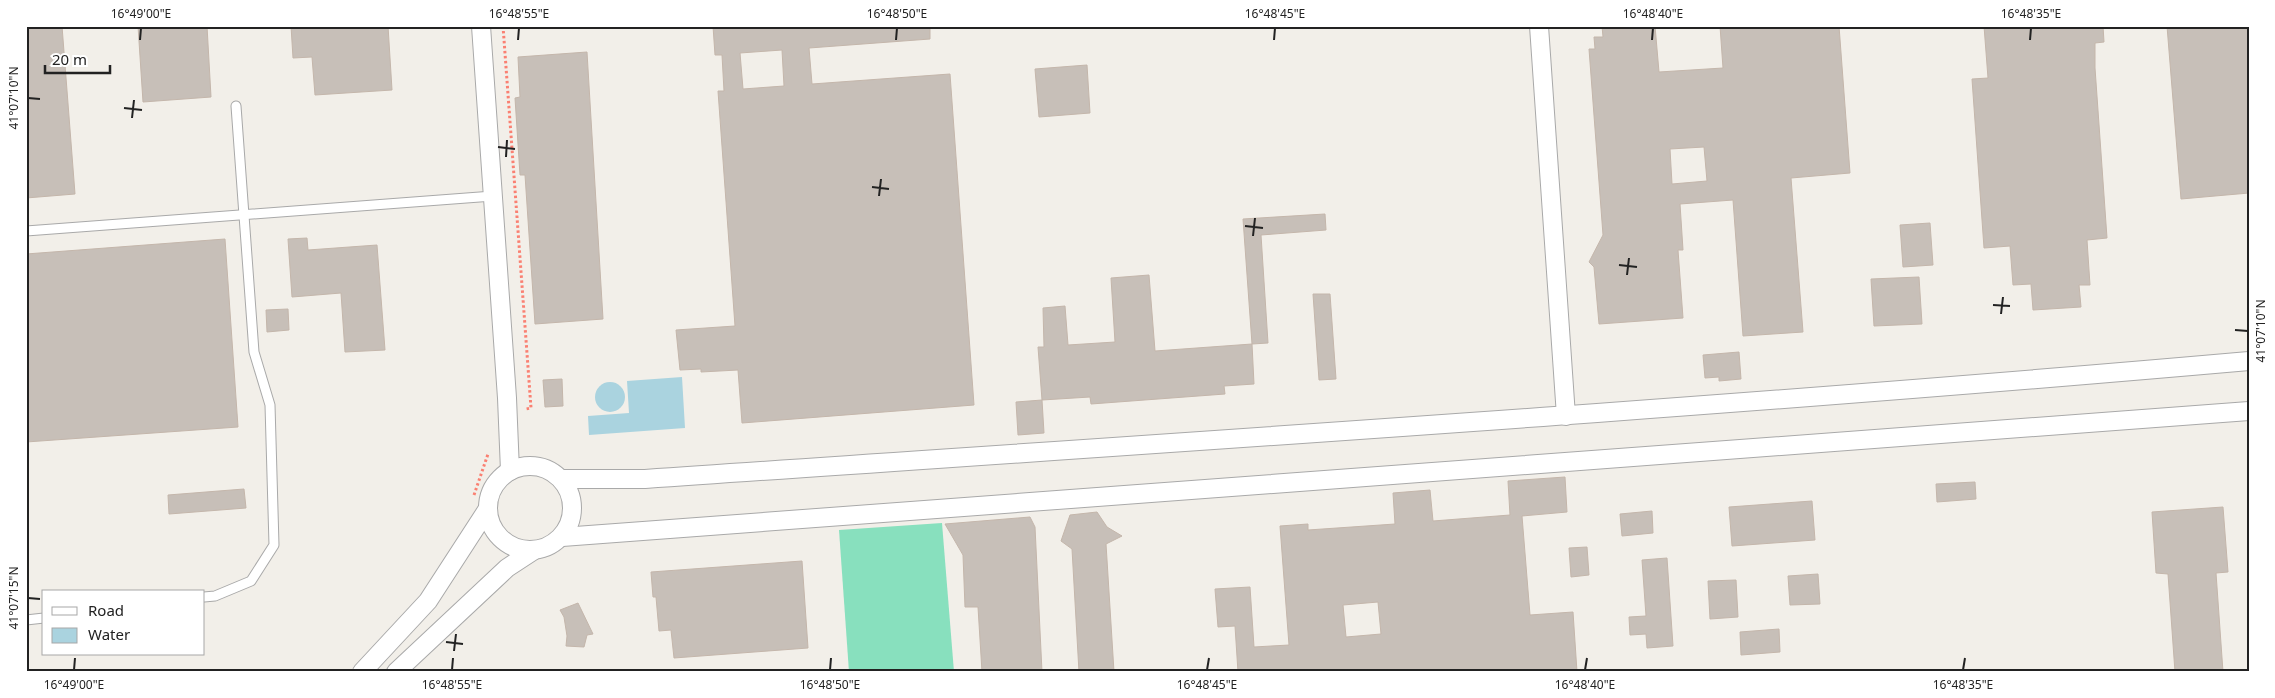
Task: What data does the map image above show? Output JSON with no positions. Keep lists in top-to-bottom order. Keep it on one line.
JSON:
{"legend":["Road","Water"],"scale_bar":"20 m","coordinates":["16°49'00\"E","16°48'55\"E","16°48'50\"E","16°48'45\"E","16°48'40\"E","16°48'35\"E","41°07'10\"N","41°07'15\"N"]}
